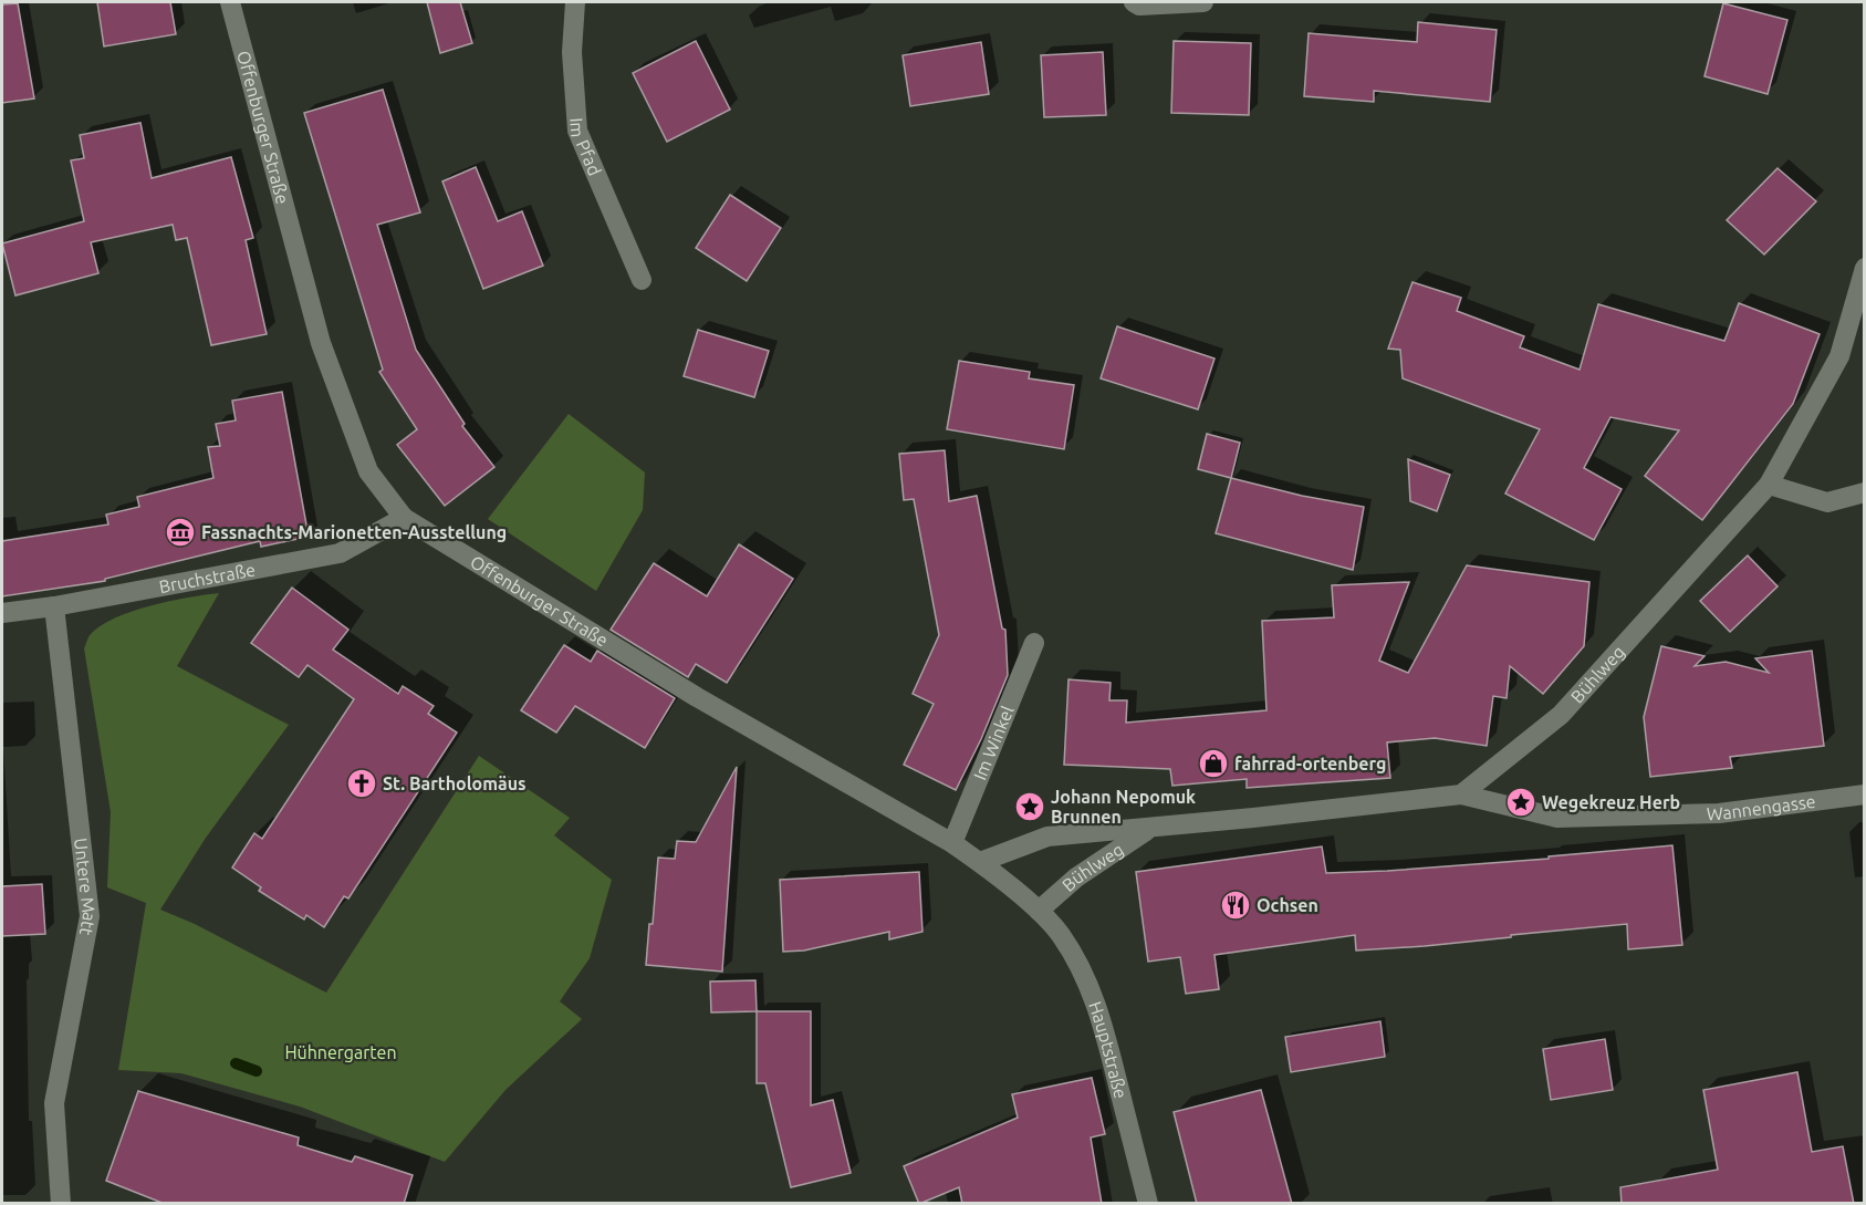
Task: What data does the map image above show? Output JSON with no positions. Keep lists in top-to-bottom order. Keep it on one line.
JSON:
{"streets":{"street":["Offenburger Straße","Im Pfad","Bruchstraße","Bühlweg","Im Winkel","Wannengasse","Untere Matt","Hauptstraße"]},"crossings":[["Offenburger Straße","Bruchstraße"],["Offenburger Straße","Bühlweg"],["Offenburger Straße","Im Winkel"],["Offenburger Straße","Hauptstraße"],["Bruchstraße","Untere Matt"],["Bühlweg","Wannengasse"],["Bühlweg","Hauptstraße"]],"parks":["Hühnergarten"],"places":{"museum":["Fassnachts-Marionetten-Ausstellung"],"shop":["fahrrad-ortenberg"],"church":["St. Bartholomäus"],"place":["Wegekreuz Herb","Johann Nepomuk Brunnen"],"restaurant":["Ochsen"]}}
